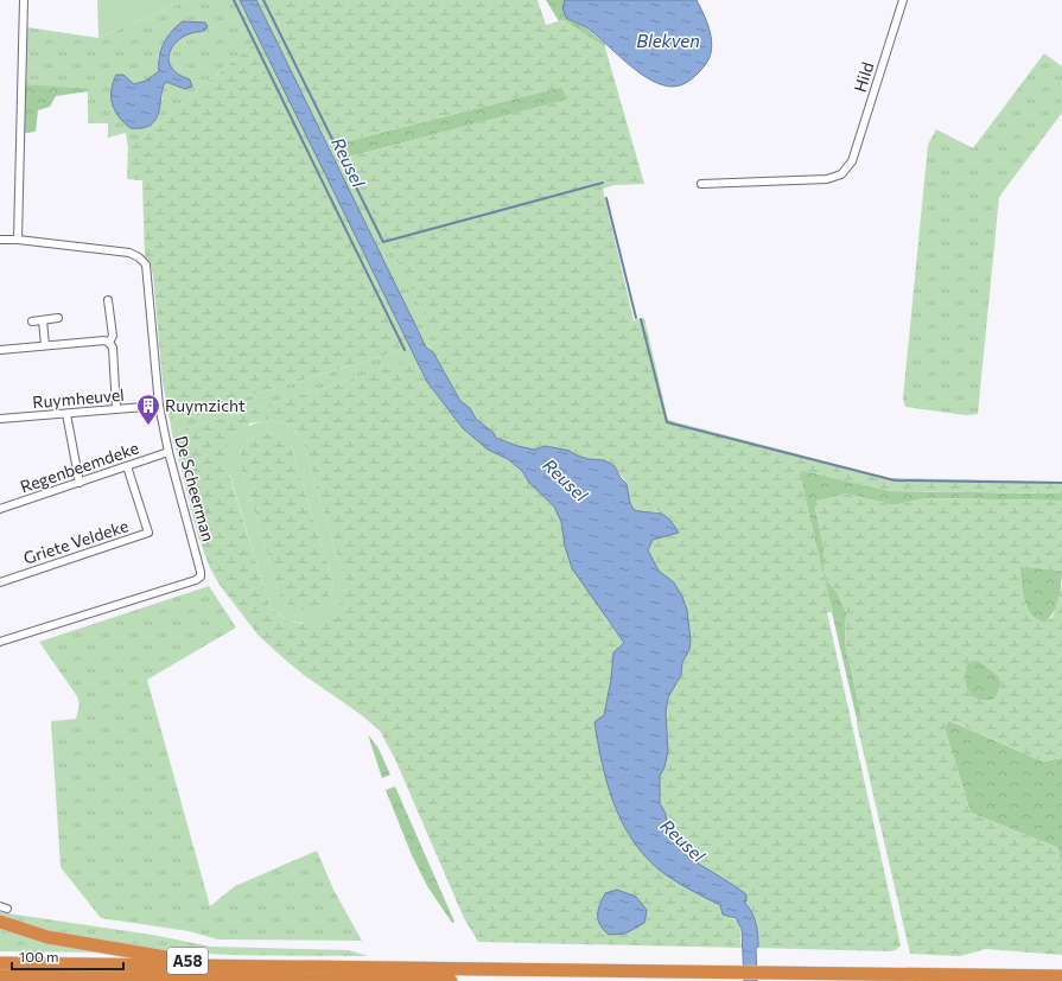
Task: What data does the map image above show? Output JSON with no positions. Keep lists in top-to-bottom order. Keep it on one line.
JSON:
{"streets":{"highway":["A58"],"street":["Hild","Ruymheuvel","Regenbeemdeke","De Scheerman","Griete Veldeke"]},"crossings":[["Ruymheuvel","De Scheerman"],["Regenbeemdeke","De Scheerman"],["Regenbeemdeke","Griete Veldeke"]],"water":["Blekven","Reusel"],"places":{"building":["Ruymzicht"]},"scale_bar":"100 m"}
